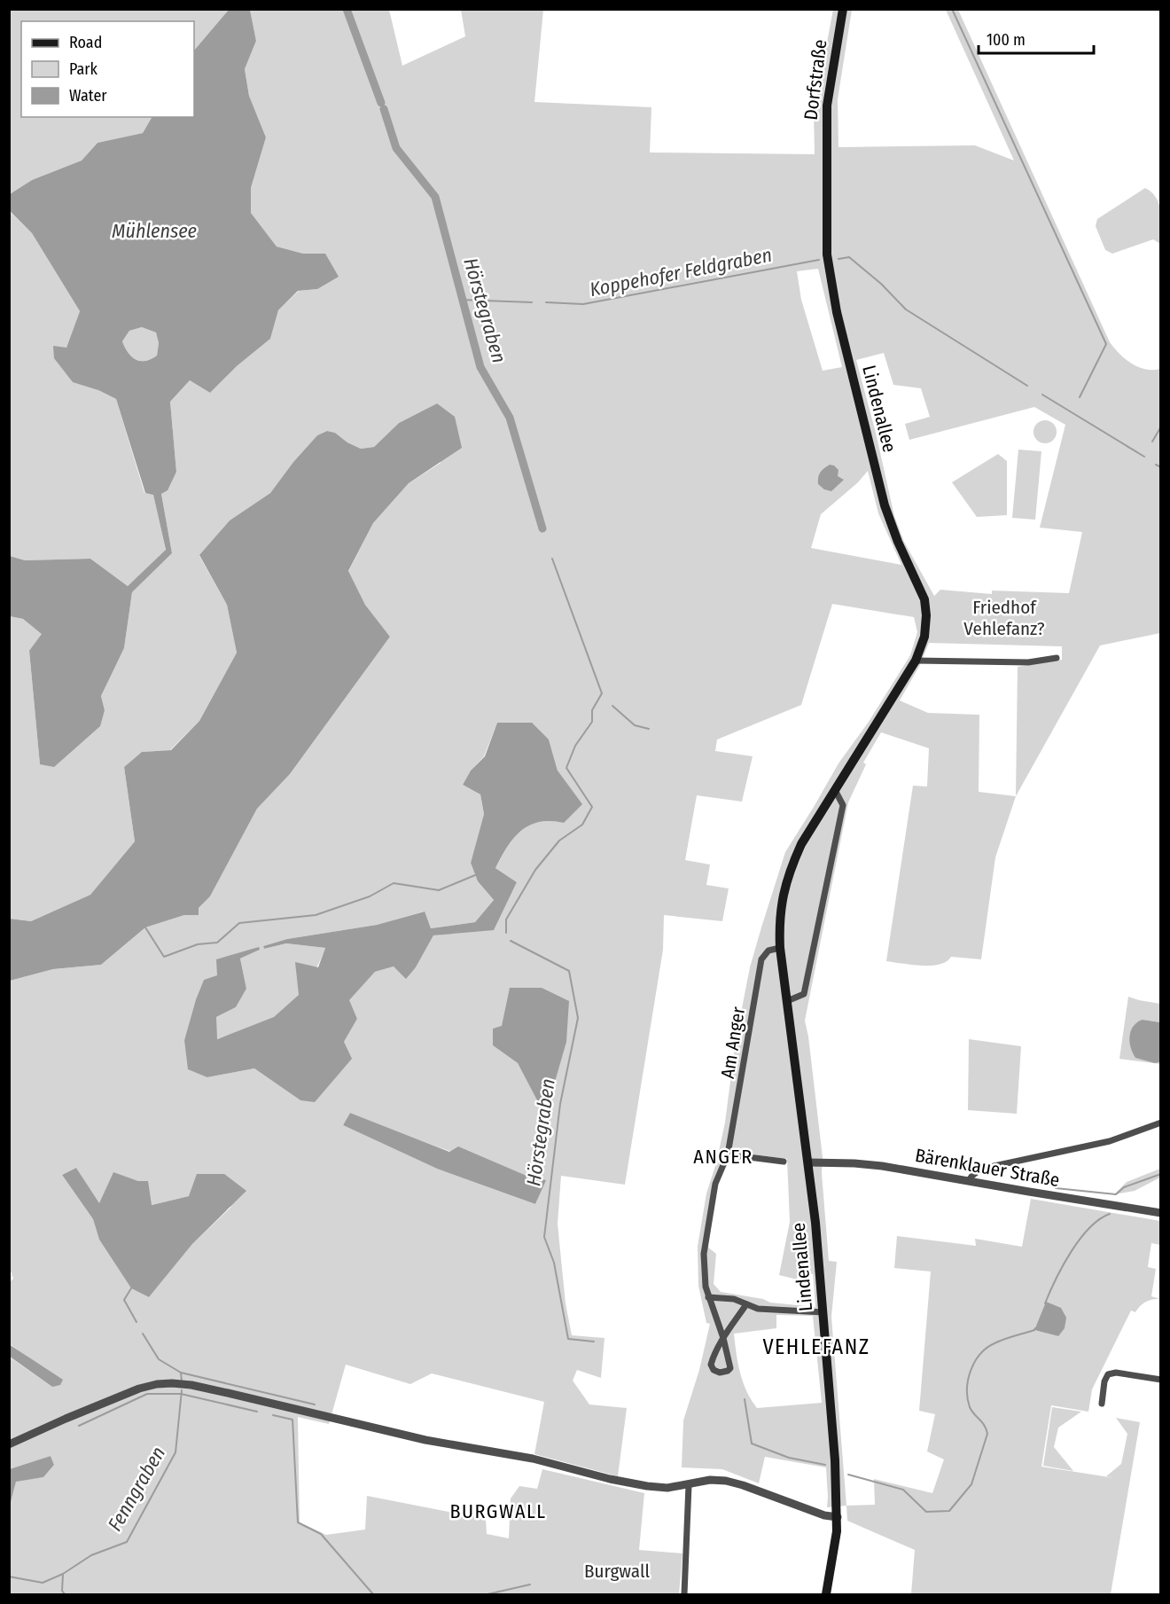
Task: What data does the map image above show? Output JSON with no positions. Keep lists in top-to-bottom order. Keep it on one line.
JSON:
{"streets":{"main road":["Dorfstraße","Lindenallee"],"street":["Am Anger","Bärenklauer Straße"]},"crossings":[["Dorfstraße","Lindenallee"],["Lindenallee","Am Anger"],["Lindenallee","Bärenklauer Straße"]],"districts":["ANGER","VEHLEFANZ","BURGWALL"],"water":["Mühlensee","Koppehofer Feldgraben","Hörstegraben","Fenngraben"],"parks":["Friedhof Vehlefanz?","Burgwall"],"legend":["Road","Park","Water"],"scale_bar":"100 m"}
